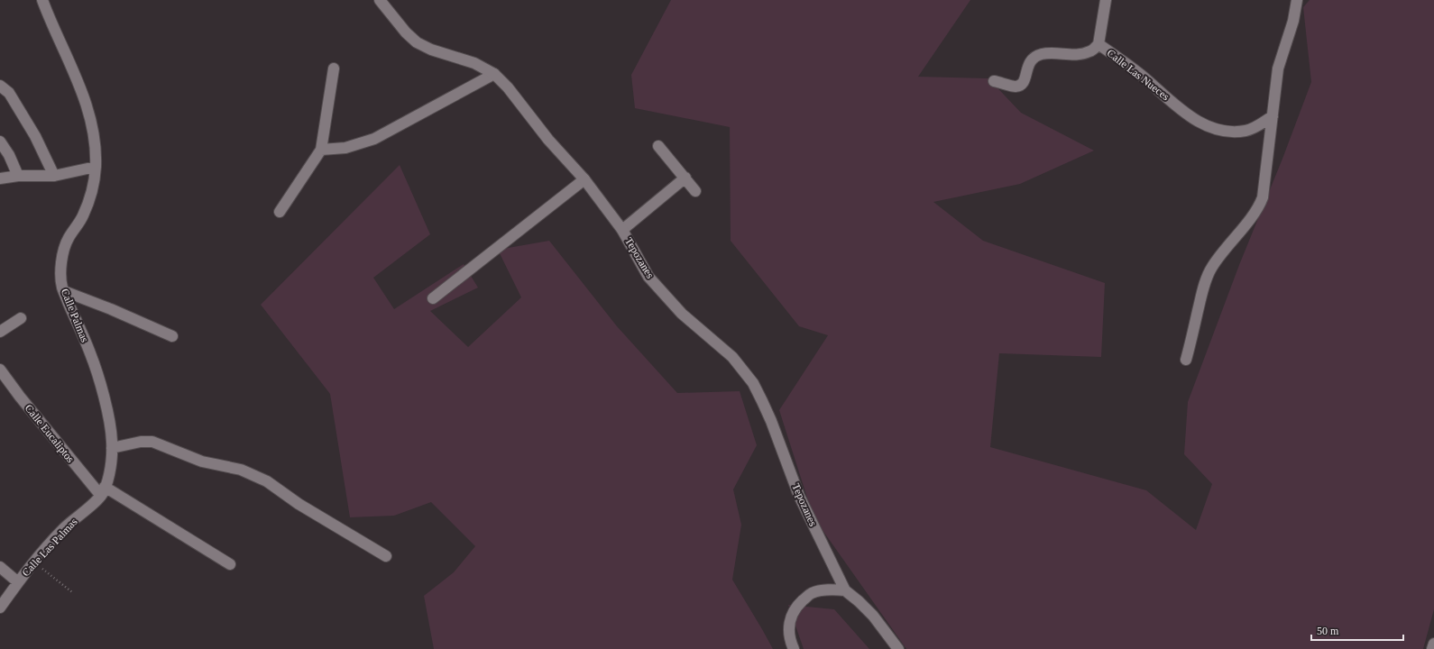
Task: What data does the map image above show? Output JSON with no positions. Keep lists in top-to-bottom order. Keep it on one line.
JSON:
{"streets":{"street":["Calle Las Nueces","Tepozanes","Calle Palmas","Calle Eucaliptos","Calle Las Palmas"]},"crossings":[["Calle Palmas","Calle Eucaliptos"],["Calle Palmas","Calle Las Palmas"],["Calle Eucaliptos","Calle Las Palmas"]],"scale_bar":"50 m"}
